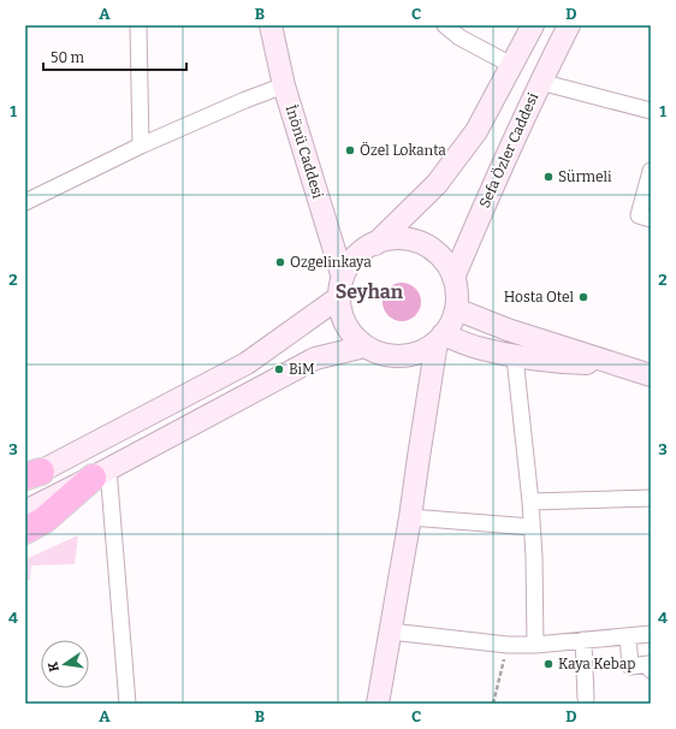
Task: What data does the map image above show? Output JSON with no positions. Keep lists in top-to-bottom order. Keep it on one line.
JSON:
{"streets":{"main road":["Sefa Özler Caddesi","İnönü Caddesi"]},"crossings":[["Sefa Özler Caddesi","İnönü Caddesi"]],"districts":["Seyhan"],"places":["Özel Lokanta","Sürmeli","Ozgelinkaya","Hosta Otel","BiM","Kaya Kebap"],"scale_bar":"50 m","north":"left","grid":{"columns":["A","B","C","D"],"rows":["1","2","3","4"]}}
